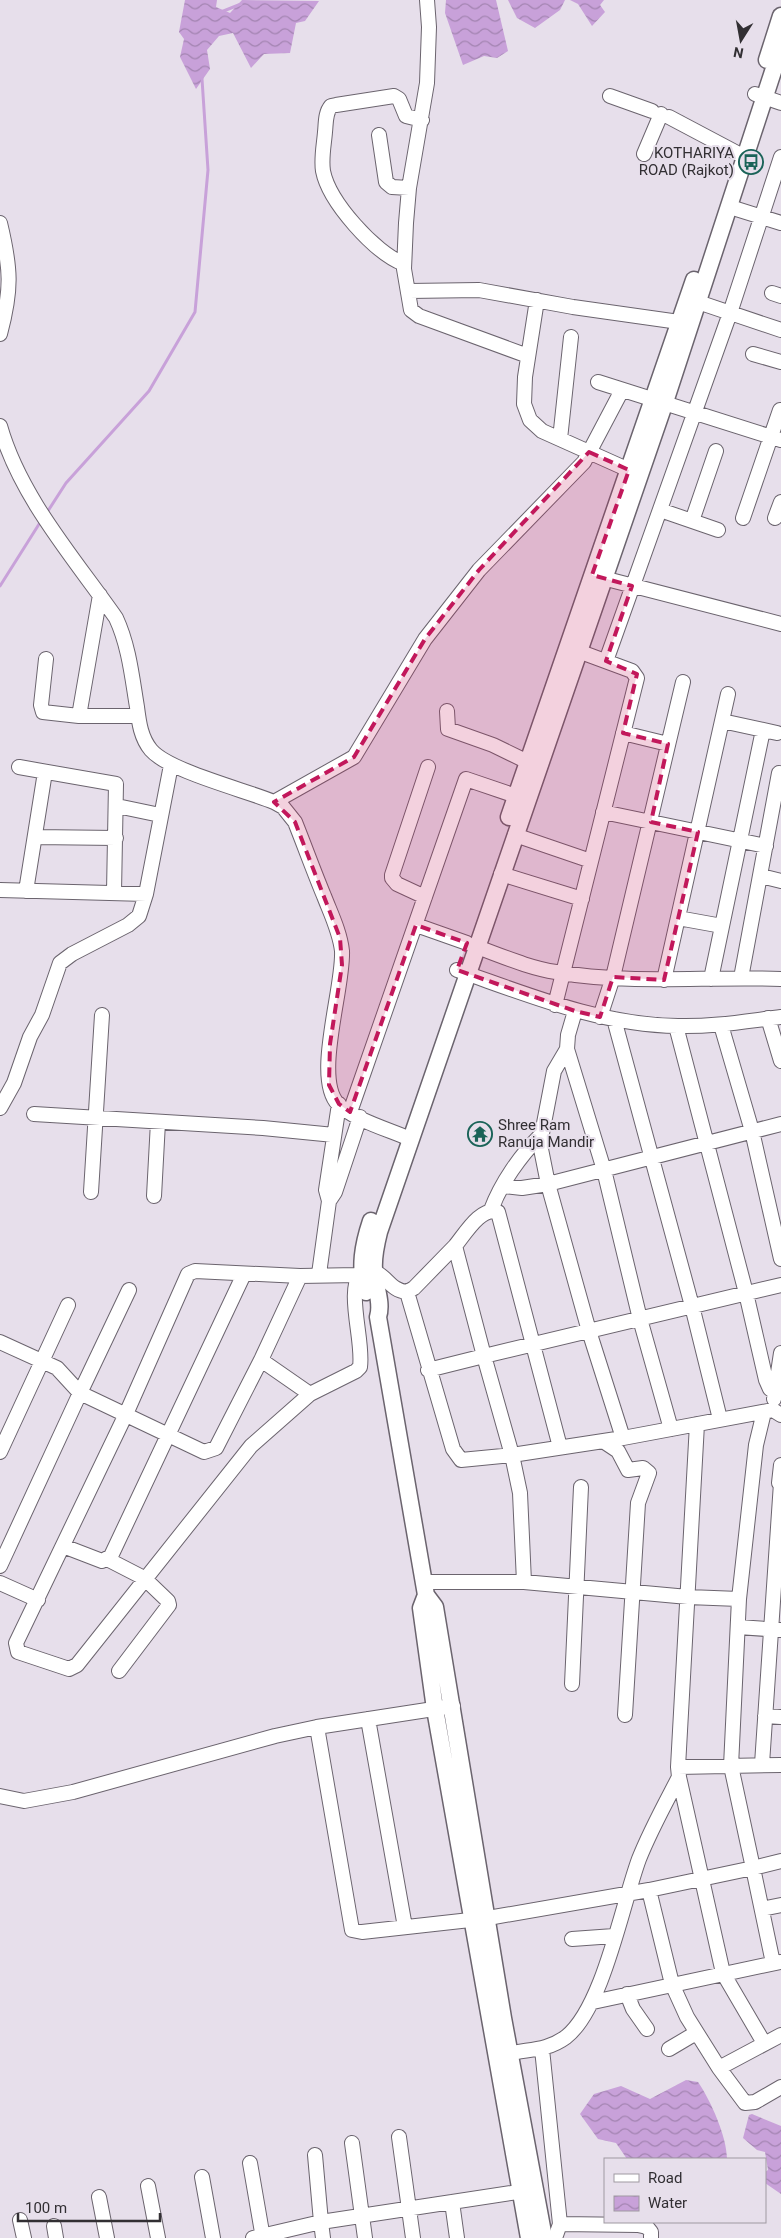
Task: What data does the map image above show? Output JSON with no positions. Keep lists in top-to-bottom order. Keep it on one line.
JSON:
{"places":{"bus stop":["KOTHARIYA ROAD (Rajkot)"],"temple":["Shree Ram Ranuja Mandir"]},"legend":["Road","Water"],"scale_bar":"100 m","north":"bottom"}
